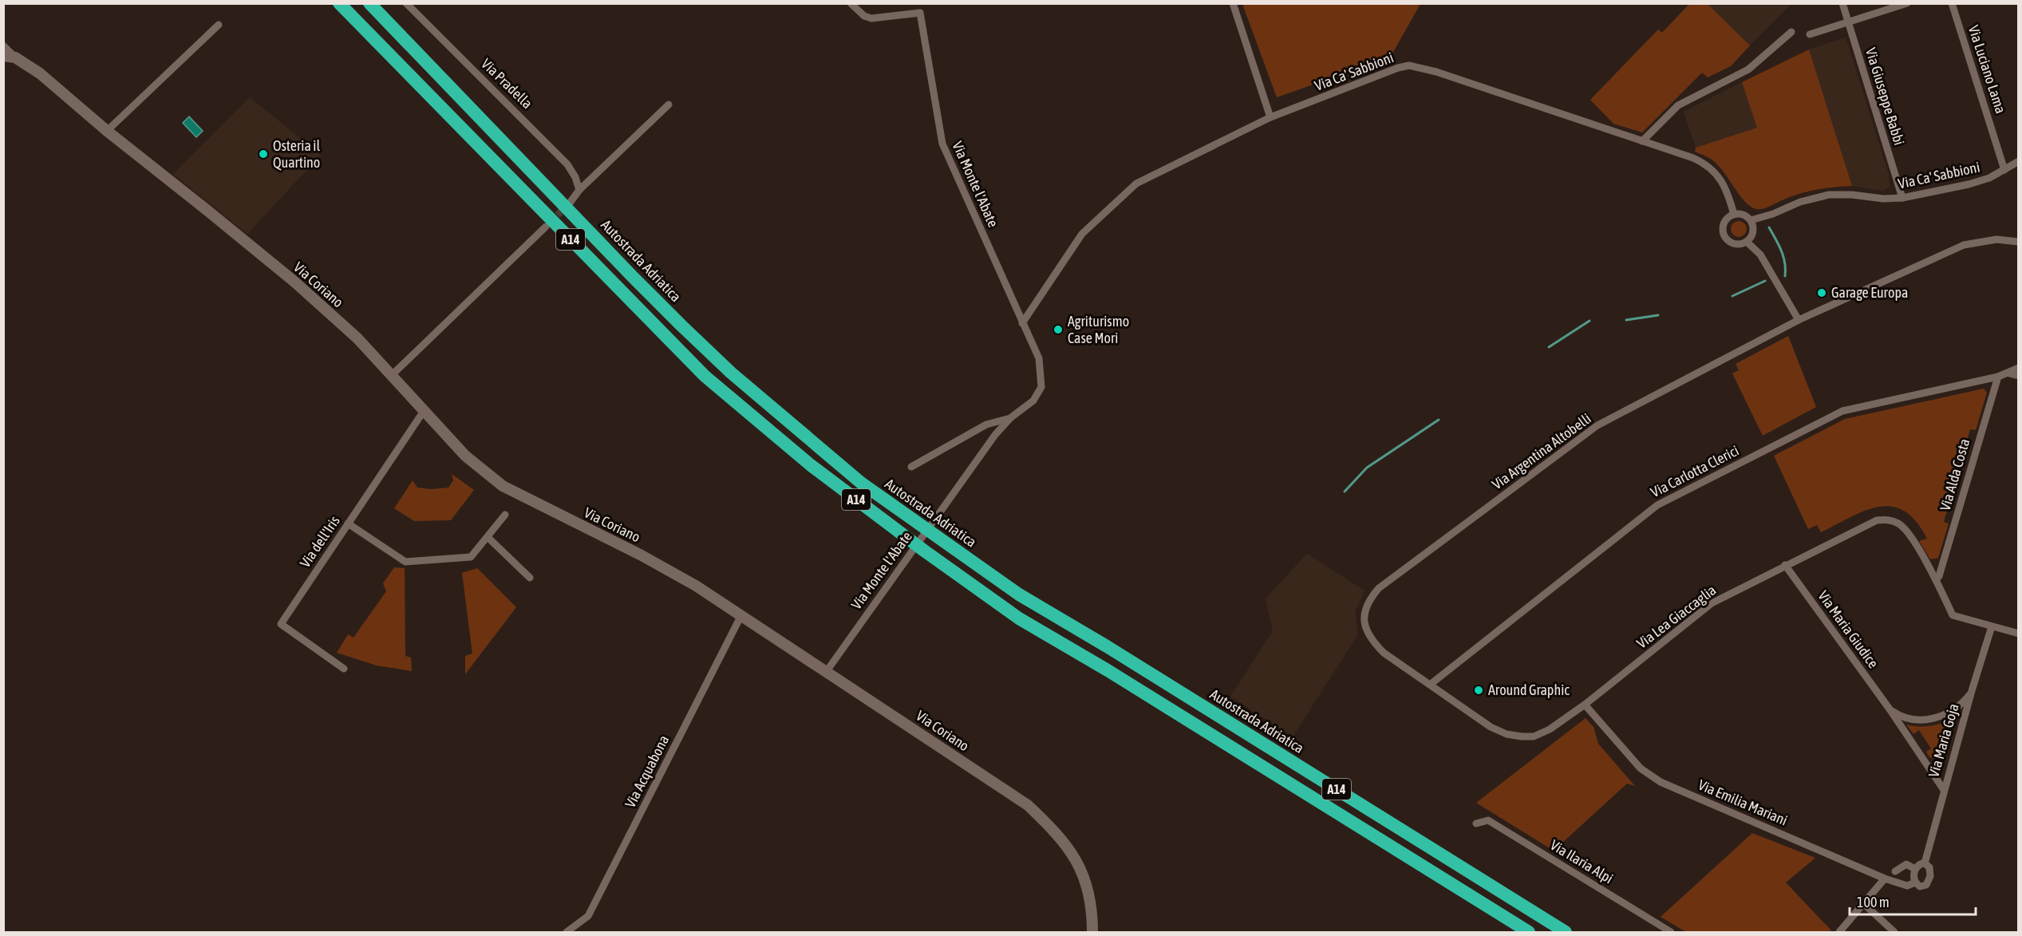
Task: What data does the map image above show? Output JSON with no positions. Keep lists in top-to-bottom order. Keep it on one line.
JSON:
{"streets":{"highway":["A14","Autostrada Adriatica"],"main road":["Via Coriano"],"street":["Via Luciano Lama","Via Ca' Sabbioni","Via Pradella","Via Giuseppe Babbi","Via Monte l'Abate","Via Argentina Altobelli","Via Carlotta Clerici","Via Alda Costa","Via dell'Iris","Via Lea Giaccaglia","Via Maria Giudice","Via Maria Goja","Via Acquabona","Via Emilia Mariani","Via Ilaria Alpi"]},"crossings":[["Via Luciano Lama","Via Ca' Sabbioni"],["Via Ca' Sabbioni","Via Giuseppe Babbi"],["Via Ca' Sabbioni","Via Monte l'Abate"],["Via Monte l'Abate","Via Coriano"],["Via Coriano","Via dell'Iris"],["Via Coriano","Via Acquabona"],["Via Argentina Altobelli","Via Lea Giaccaglia"],["Via Carlotta Clerici","Via Alda Costa"],["Via Carlotta Clerici","Via Lea Giaccaglia"],["Via Alda Costa","Via Lea Giaccaglia"],["Via Lea Giaccaglia","Via Maria Giudice"],["Via Lea Giaccaglia","Via Maria Goja"],["Via Lea Giaccaglia","Via Emilia Mariani"],["Via Maria Giudice","Via Maria Goja"],["Via Maria Goja","Via Emilia Mariani"]],"places":["Osteria il Quartino","Garage Europa","Agriturismo Case Mori","Around Graphic"],"scale_bar":"100 m"}
